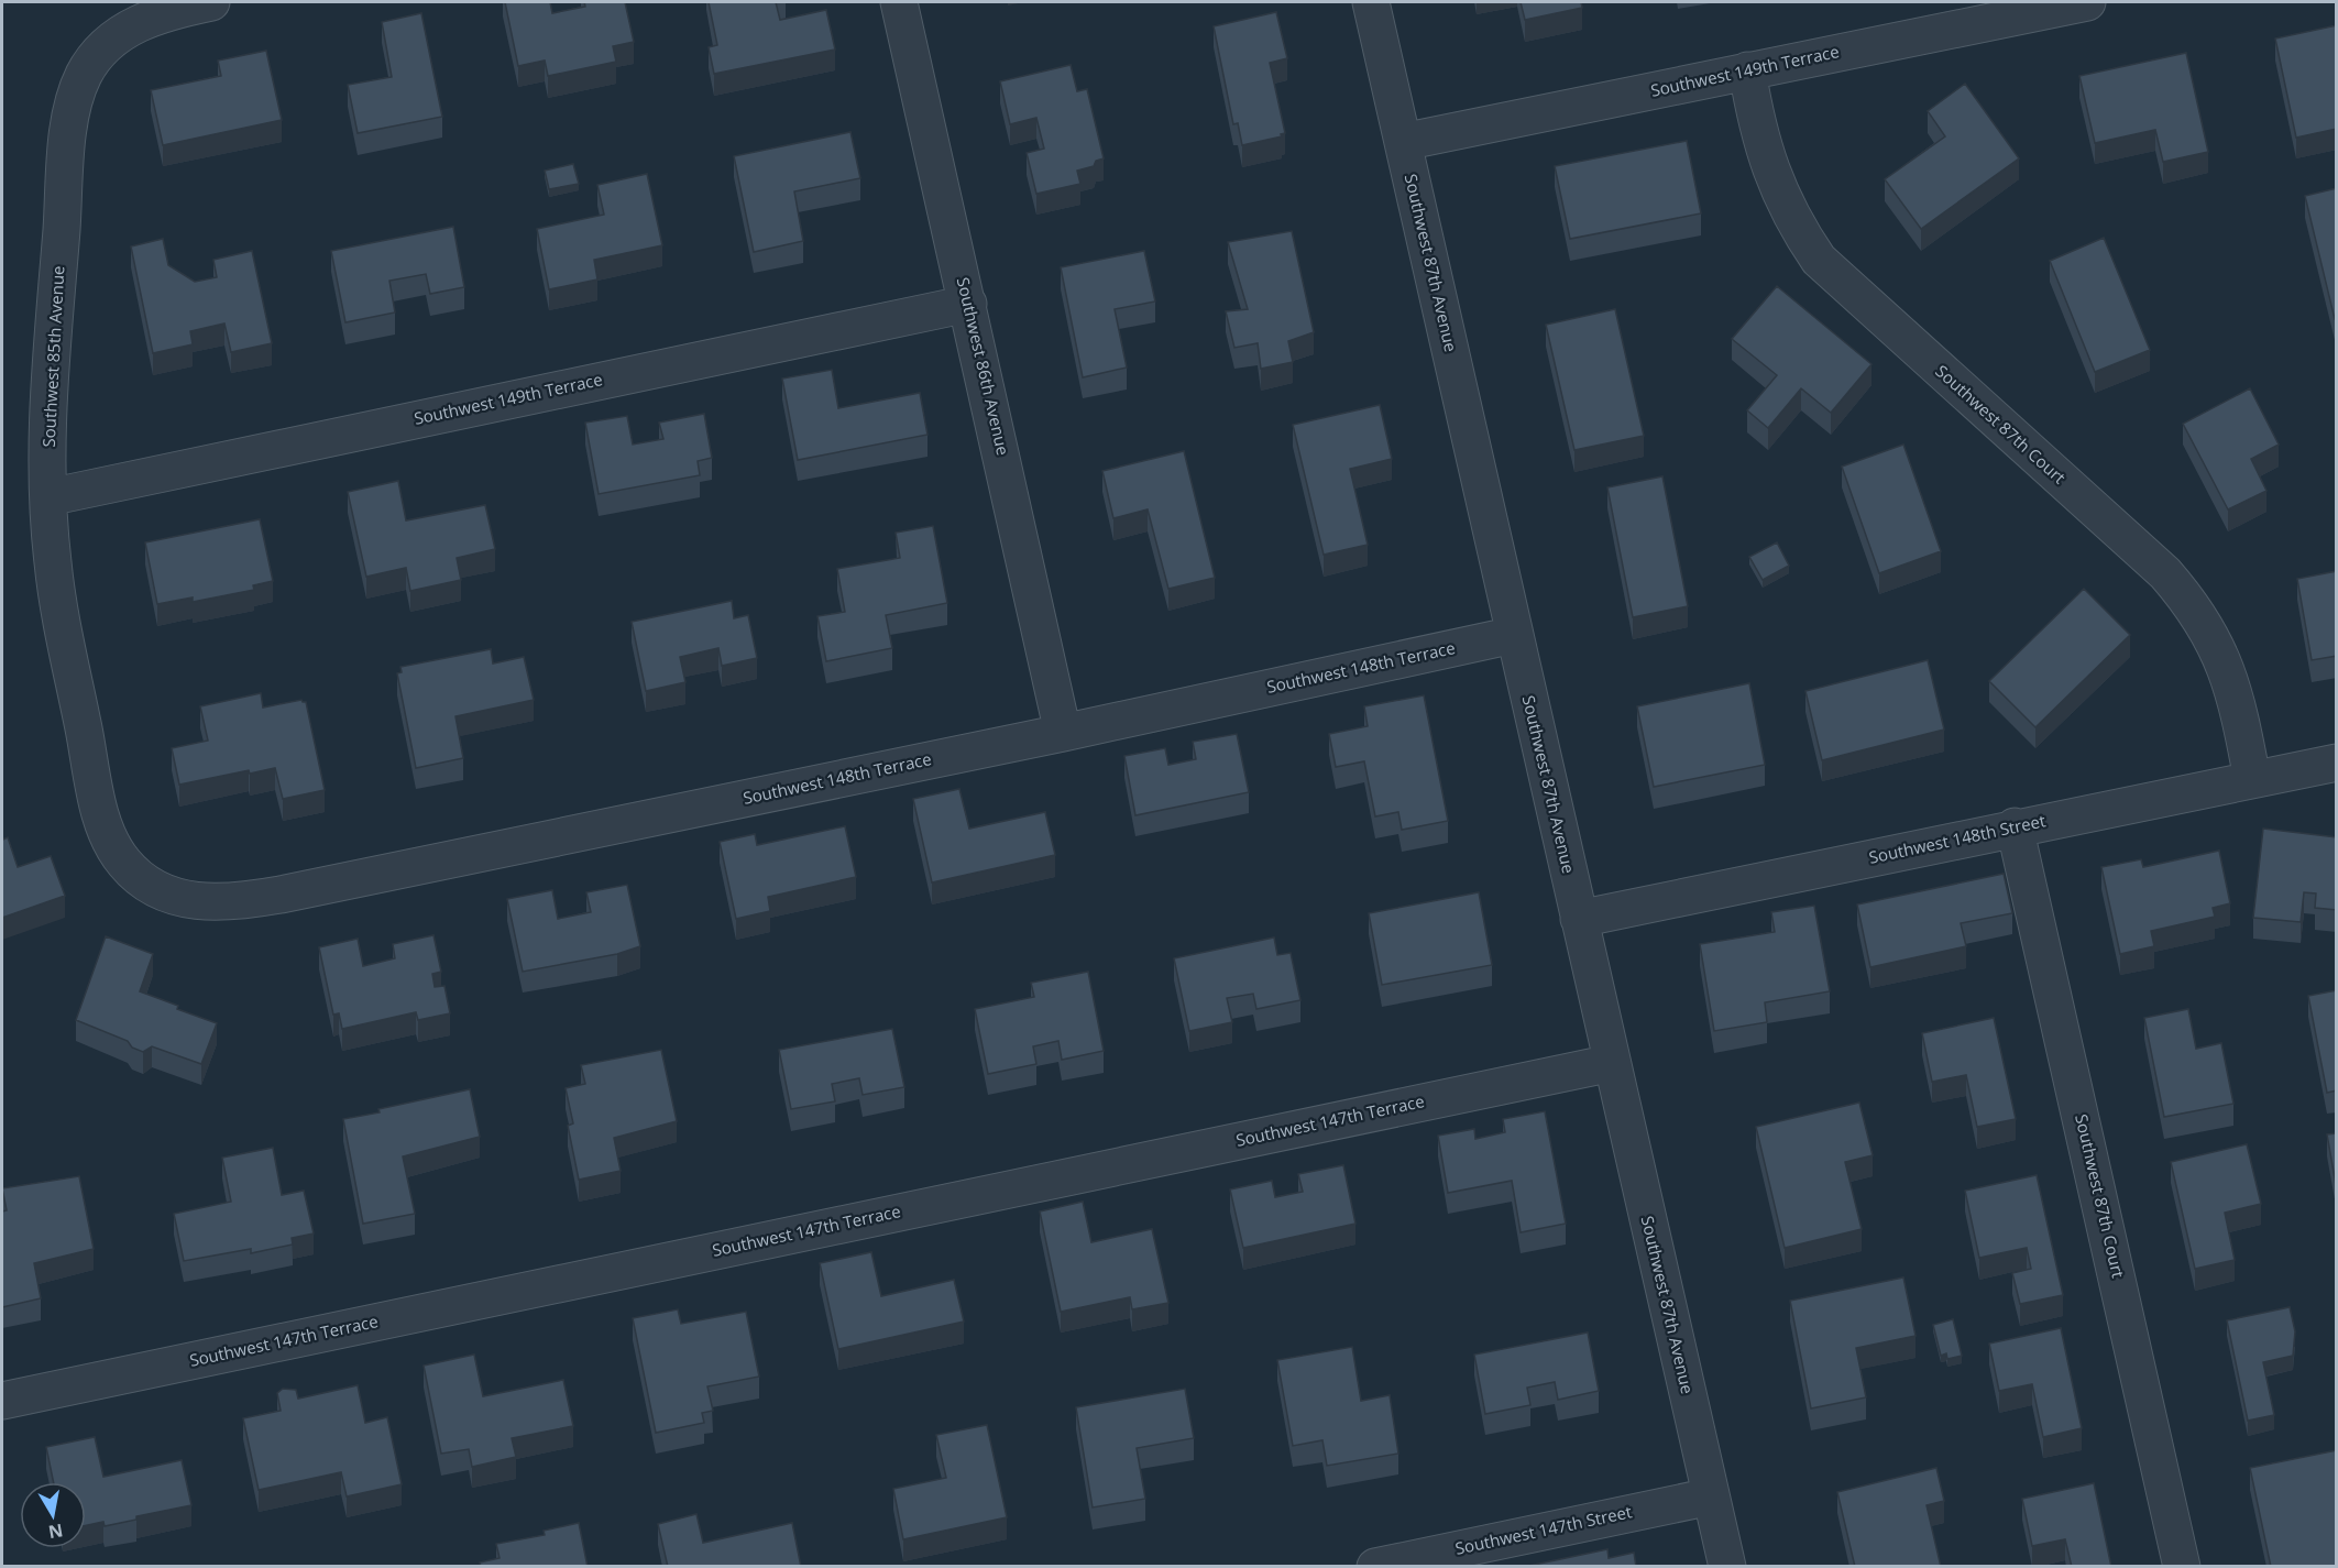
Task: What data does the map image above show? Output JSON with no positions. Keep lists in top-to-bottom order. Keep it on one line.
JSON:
{"streets":{"street":["Southwest 149th Terrace","Southwest 87th Avenue","Southwest 85th Avenue","Southwest 86th Avenue","Southwest 87th Court","Southwest 148th Terrace","Southwest 148th Street","Southwest 147th Terrace","Southwest 147th Street"]},"crossings":[["Southwest 149th Terrace","Southwest 87th Avenue"],["Southwest 149th Terrace","Southwest 85th Avenue"],["Southwest 149th Terrace","Southwest 86th Avenue"],["Southwest 149th Terrace","Southwest 87th Court"],["Southwest 87th Avenue","Southwest 148th Terrace"],["Southwest 87th Avenue","Southwest 148th Street"],["Southwest 87th Avenue","Southwest 147th Terrace"],["Southwest 87th Avenue","Southwest 147th Street"],["Southwest 85th Avenue","Southwest 148th Terrace"],["Southwest 86th Avenue","Southwest 148th Terrace"],["Southwest 87th Court","Southwest 148th Street"]],"north":"bottom"}
